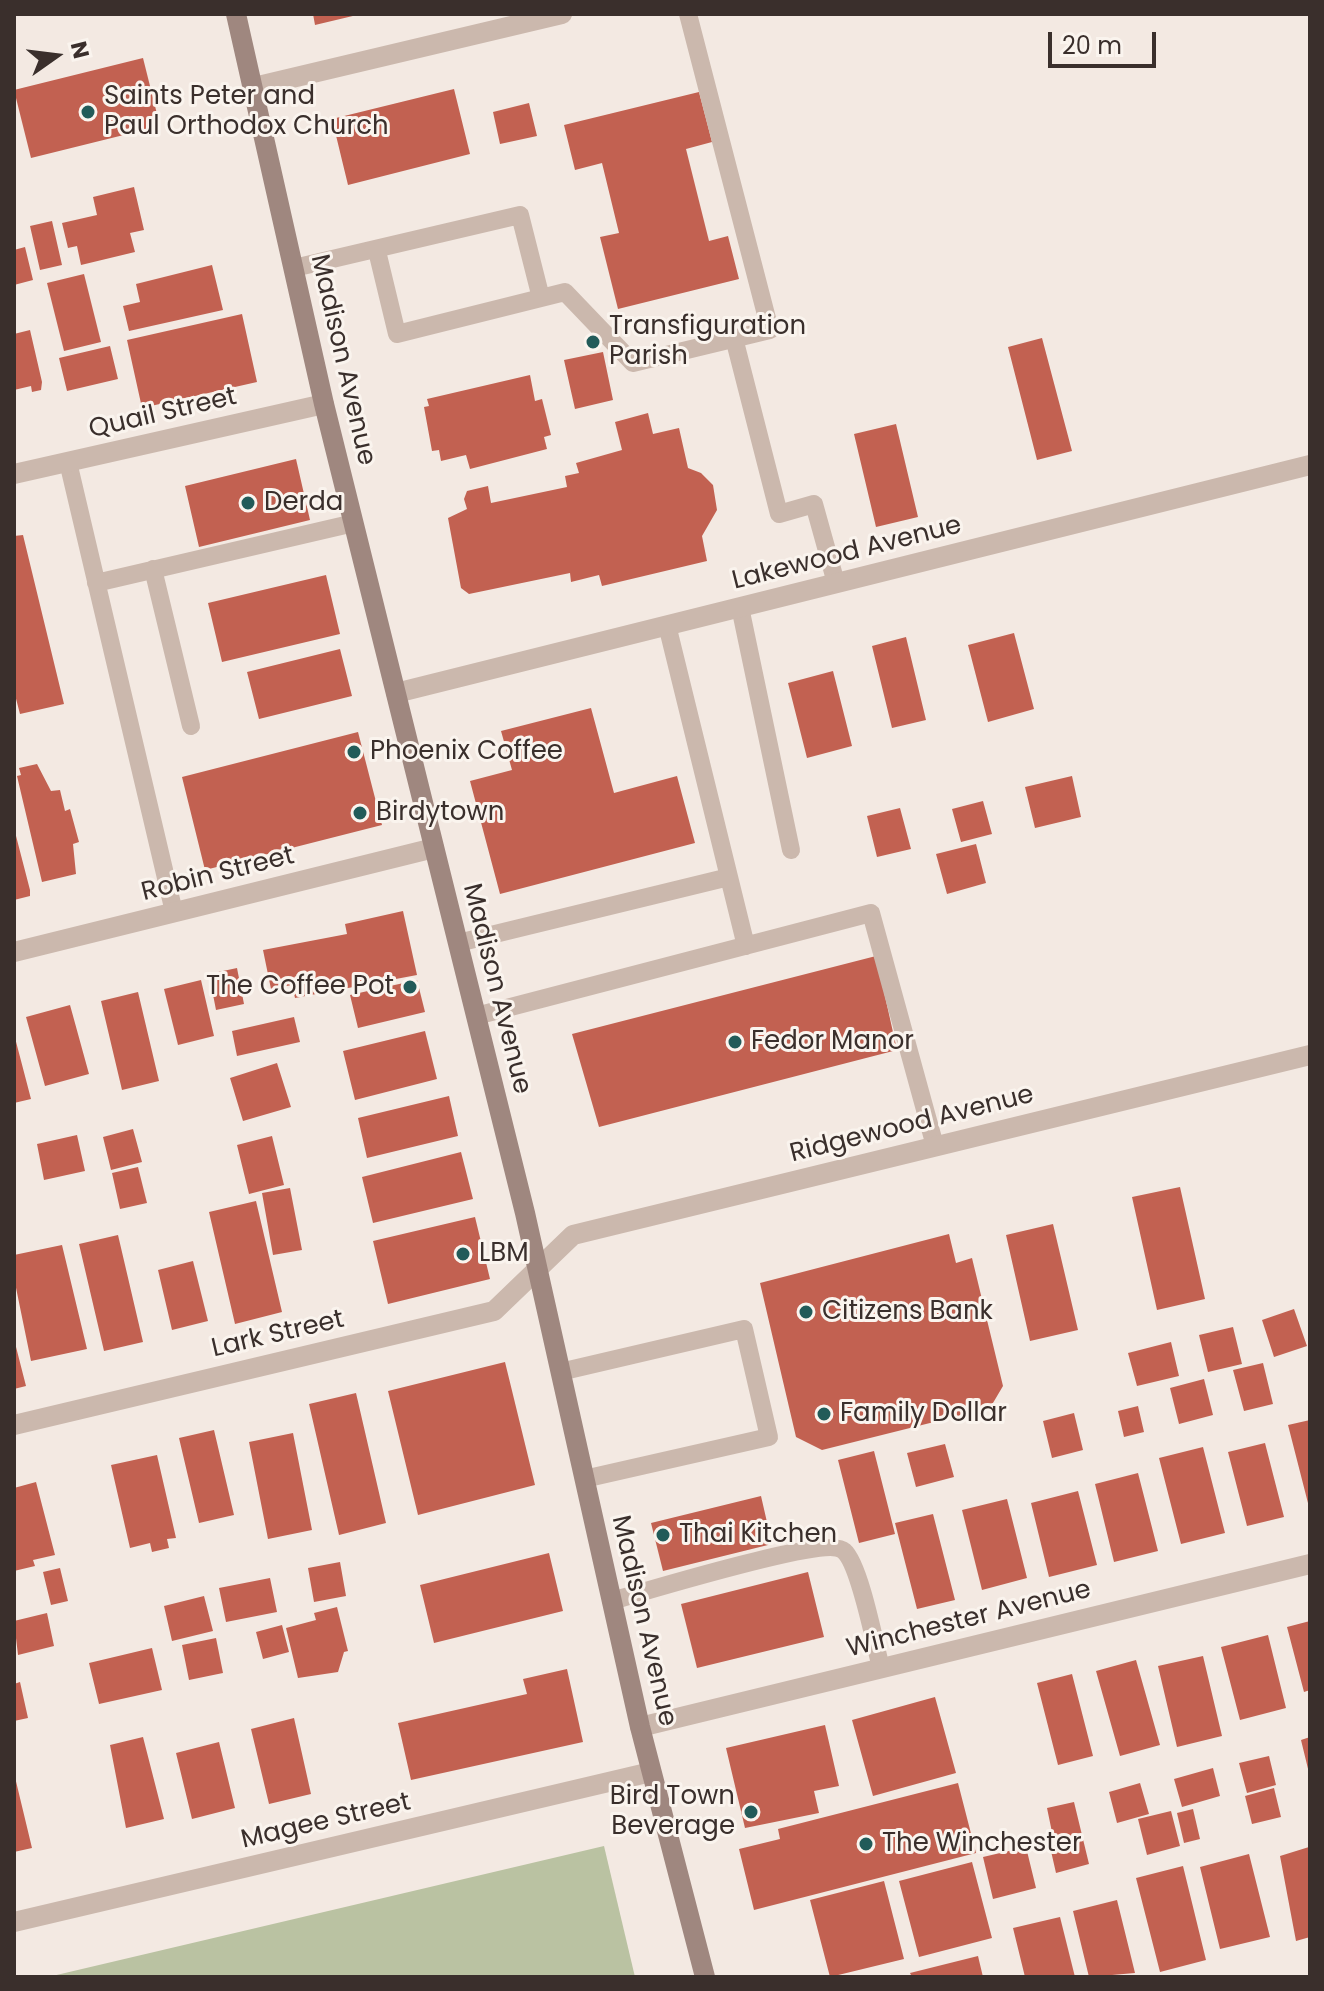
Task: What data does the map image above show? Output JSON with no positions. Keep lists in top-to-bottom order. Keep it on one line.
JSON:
{"streets":{"main road":["Madison Avenue"],"street":["Quail Street","Lakewood Avenue","Robin Street","Ridgewood Avenue","Lark Street","Winchester Avenue","Magee Street"]},"crossings":[["Madison Avenue","Quail Street"],["Madison Avenue","Lakewood Avenue"],["Madison Avenue","Robin Street"],["Madison Avenue","Ridgewood Avenue"],["Madison Avenue","Lark Street"],["Madison Avenue","Winchester Avenue"],["Madison Avenue","Magee Street"],["Ridgewood Avenue","Lark Street"]],"places":["Saints Peter and Paul Orthodox Church","Transfiguration Parish","Derda","Phoenix Coffee","Birdytown","The Coffee Pot","Fedor Manor","LBM","Citizens Bank","Family Dollar","Thai Kitchen","Bird Town Beverage","The Winchester"],"scale_bar":"20 m","north":"right"}
